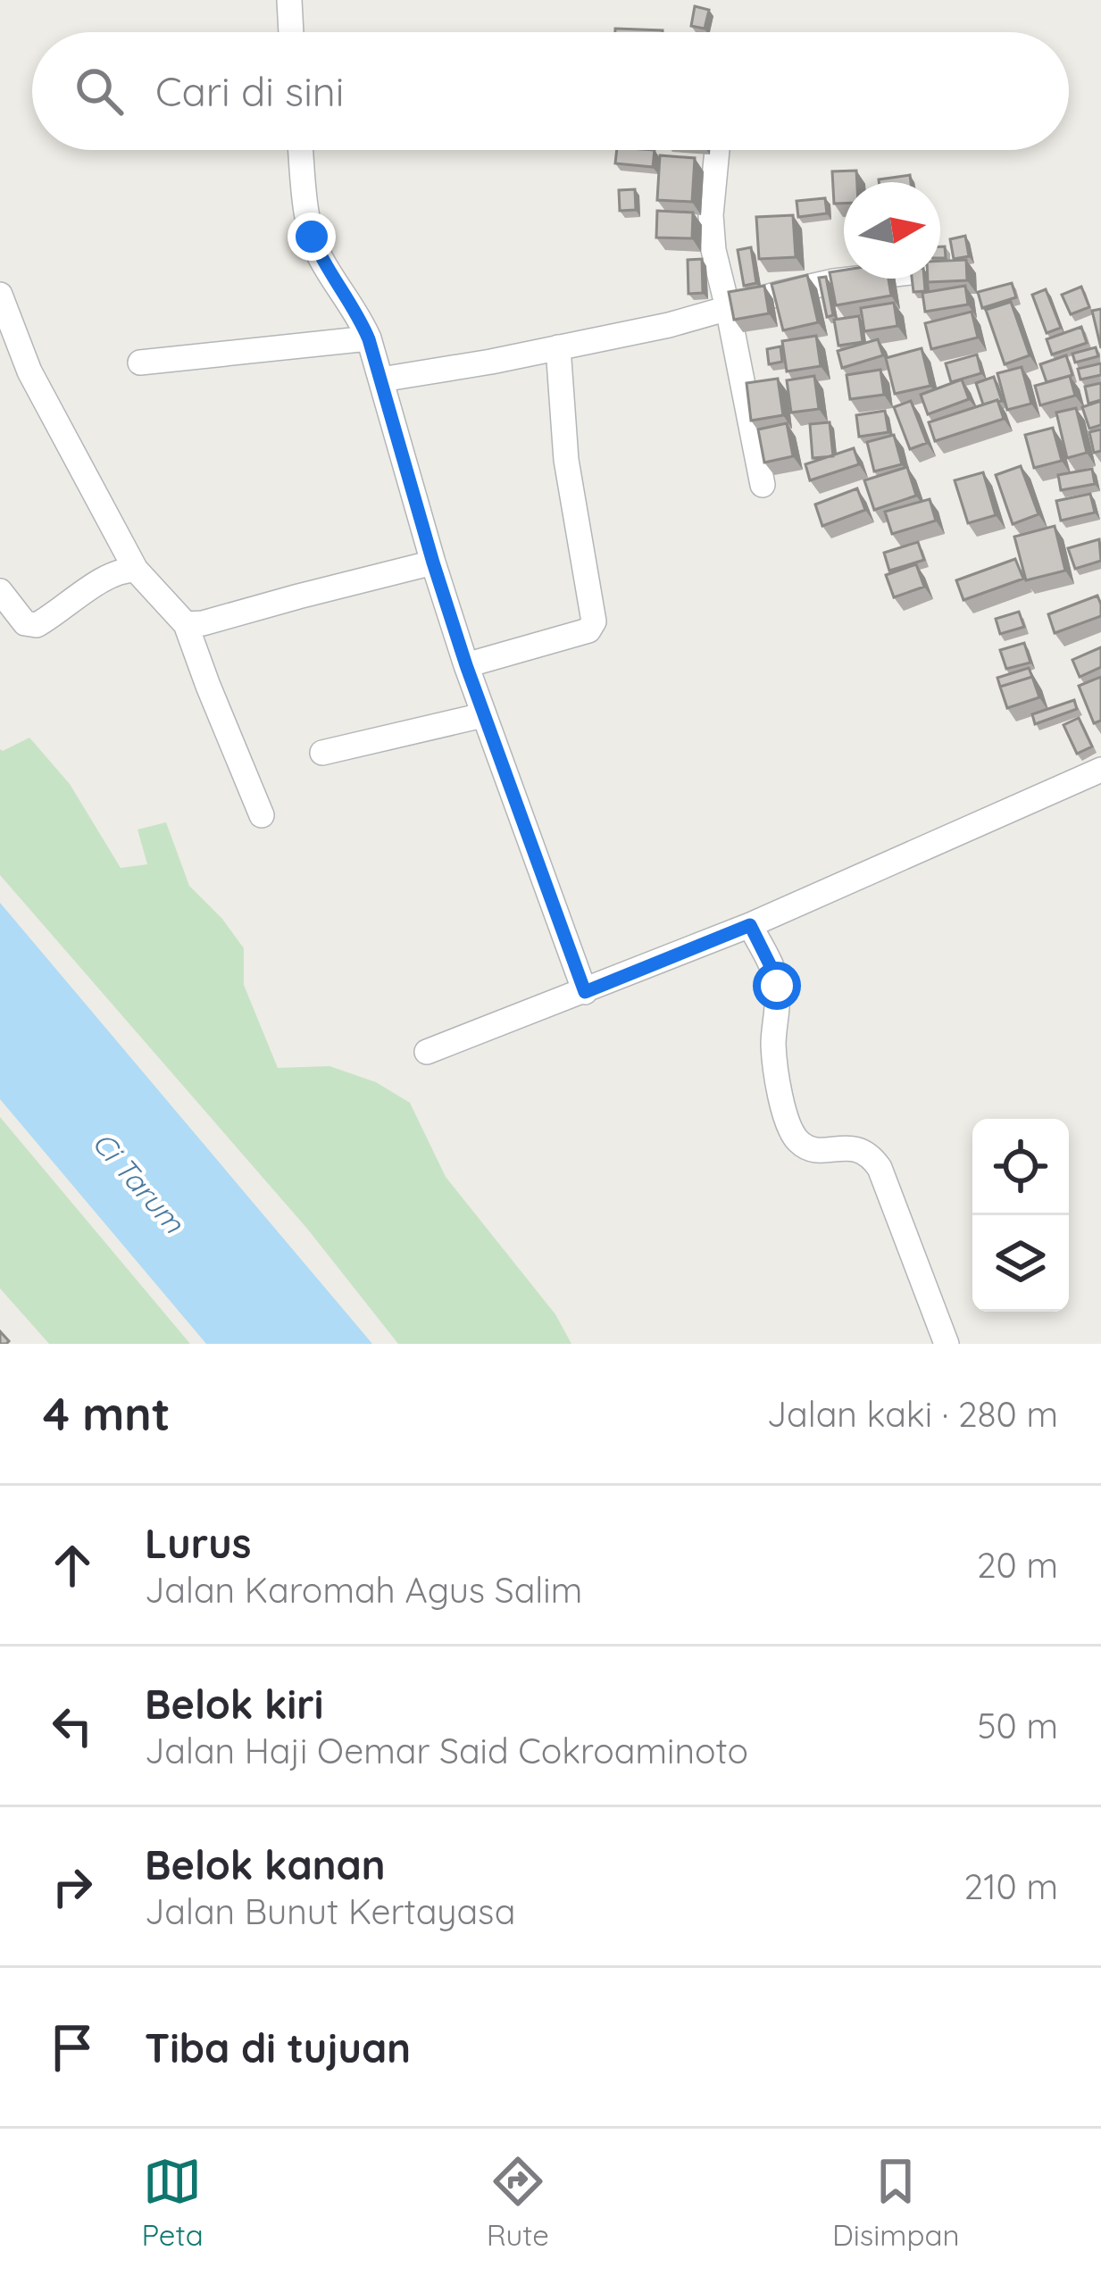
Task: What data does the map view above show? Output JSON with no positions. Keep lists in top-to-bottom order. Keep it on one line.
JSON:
{"water":["Ci Tarum"],"north":"right","page":{"search":"Cari di sini","heading":["4 mnt","Jalan kaki · 280 m"],"list":[["Lurus","Jalan Karomah Agus Salim","20 m"],["Belok kiri","Jalan Haji Oemar Said Cokroaminoto","50 m"],["Belok kanan","Jalan Bunut Kertayasa","210 m"],"Tiba di tujuan"],"nav":["Peta","Rute","Disimpan"]}}
